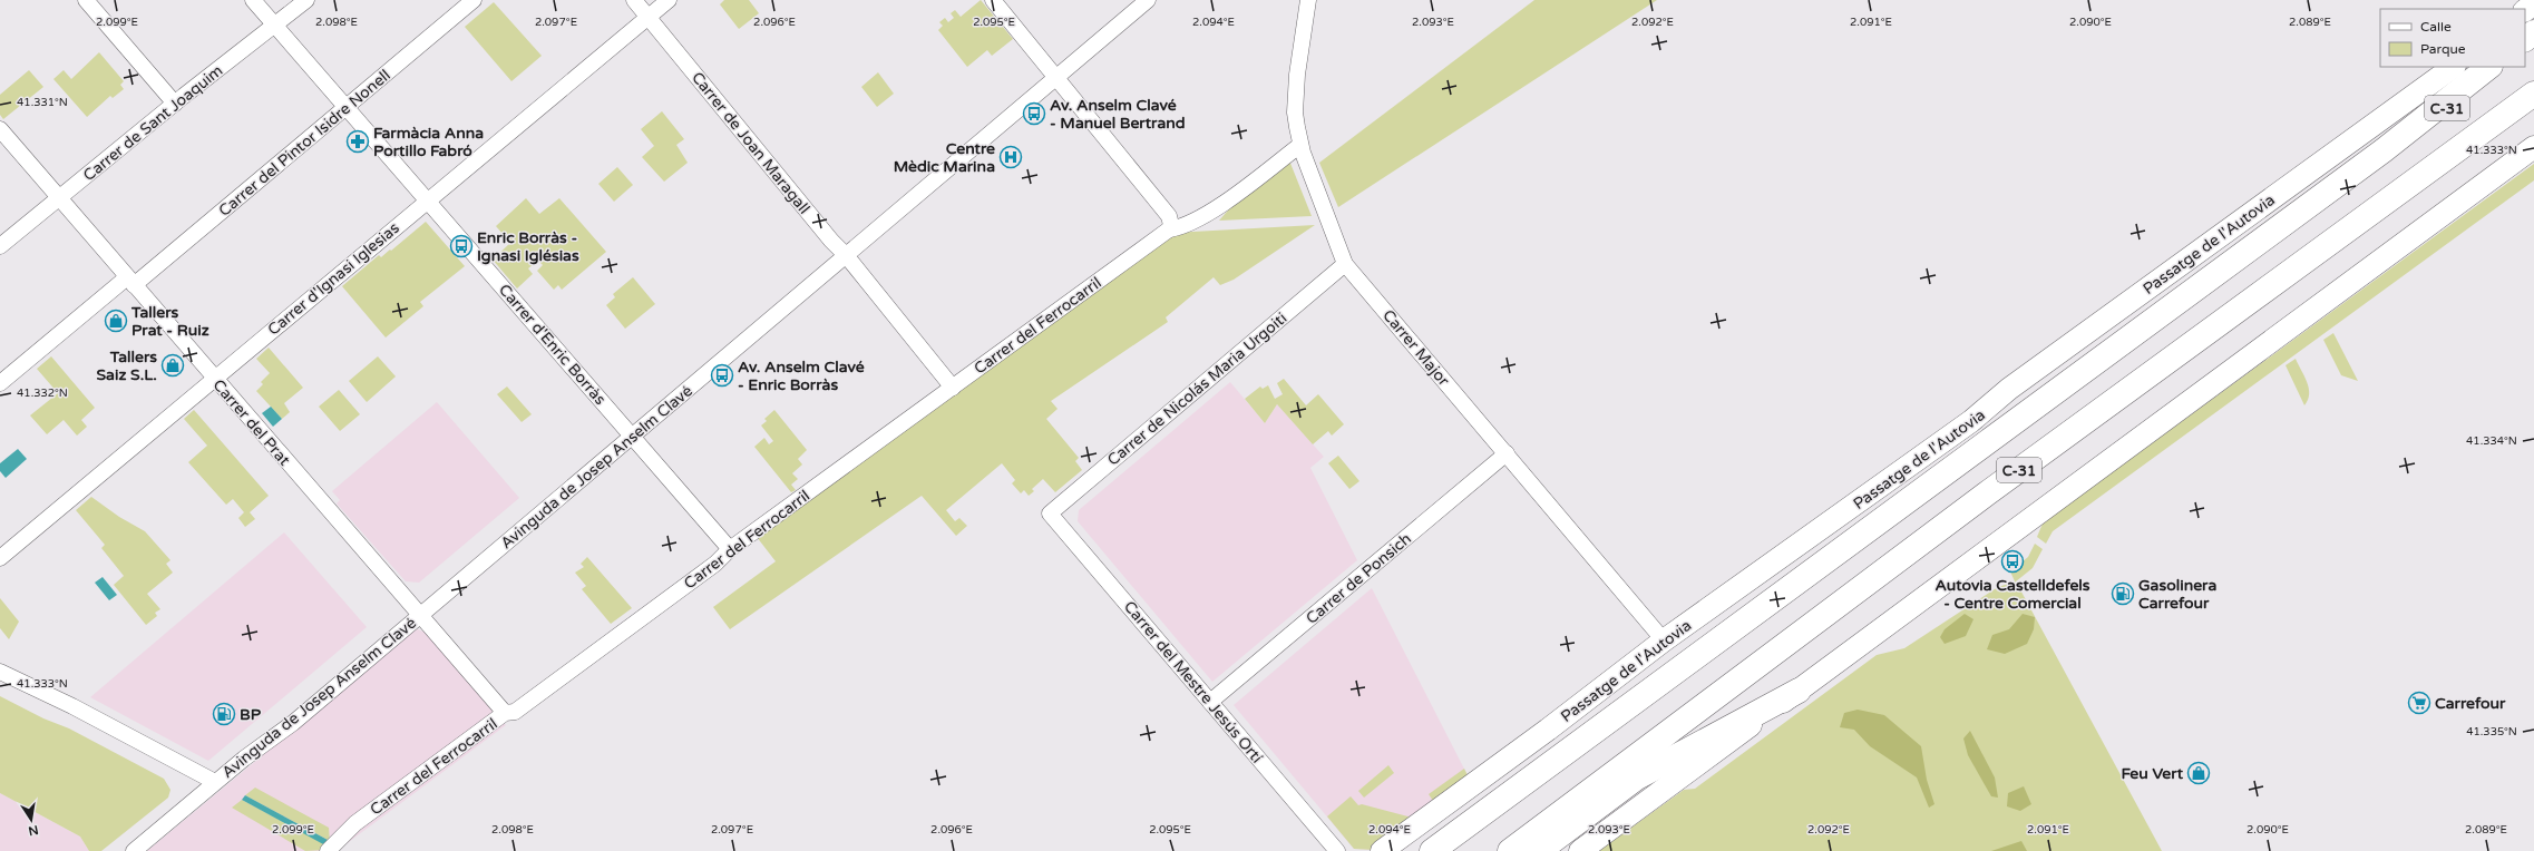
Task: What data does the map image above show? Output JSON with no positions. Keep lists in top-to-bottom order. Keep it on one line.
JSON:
{"streets":{"highway":["C-31"],"street":["Carrer de Sant Joaquim","Carrer del Pintor Isidre Nonell","Carrer de Joan Maragall","Passatge de l'Autovia","Carrer d'Ignasi Iglesias","Carrer del Ferrocarril","Carrer d'Enric Borràs","Carrer Major","Carrer de Nicolás Maria Urgoiti","Carrer del Prat","Avinguda de Josep Anselm Clavé","Carrer de Ponsich","Carrer del Mestre Jesús Ortí"]},"crossings":[["Carrer de Sant Joaquim","Carrer d'Enric Borràs"],["Carrer de Sant Joaquim","Carrer del Prat"],["Carrer del Pintor Isidre Nonell","Carrer d'Enric Borràs"],["Carrer del Pintor Isidre Nonell","Carrer del Prat"],["Carrer de Joan Maragall","Carrer d'Ignasi Iglesias"],["Carrer de Joan Maragall","Carrer del Ferrocarril"],["Carrer de Joan Maragall","Avinguda de Josep Anselm Clavé"],["Passatge de l'Autovia","Carrer Major"],["Carrer d'Ignasi Iglesias","Carrer d'Enric Borràs"],["Carrer d'Ignasi Iglesias","Carrer del Prat"],["Carrer del Ferrocarril","Carrer d'Enric Borràs"],["Carrer del Ferrocarril","Carrer Major"],["Carrer del Ferrocarril","Carrer del Prat"],["Carrer d'Enric Borràs","Avinguda de Josep Anselm Clavé"],["Carrer Major","Carrer de Nicolás Maria Urgoiti"],["Carrer Major","Carrer de Ponsich"],["Carrer de Nicolás Maria Urgoiti","Carrer del Mestre Jesús Ortí"],["Carrer del Prat","Avinguda de Josep Anselm Clavé"],["Carrer de Ponsich","Carrer del Mestre Jesús Ortí"]],"places":{"bus stop":["Av. Anselm Clavé - Manuel Bertrand","Enric Borràs - Ignasi Iglésias","Av. Anselm Clavé - Enric Borràs","Autovia Castelldefels - Centre Comercial"],"pharmacy":["Farmàcia Anna Portillo Fabró"],"hospital":["Centre Mèdic Marina"],"shop":["Tallers Prat - Ruiz","Tallers Saiz S.L.","Feu Vert"],"fuel station":["Gasolinera Carrefour","BP"],"supermarket":["Carrefour"]},"legend":["Calle","Parque"],"north":"bottom","coordinates":["2.099°E","2.098°E","2.097°E","2.096°E","2.095°E","2.094°E","2.093°E","2.092°E","2.091°E","2.090°E","2.089°E","41.331°N","41.333°N","41.332°N","41.334°N","41.335°N"]}
